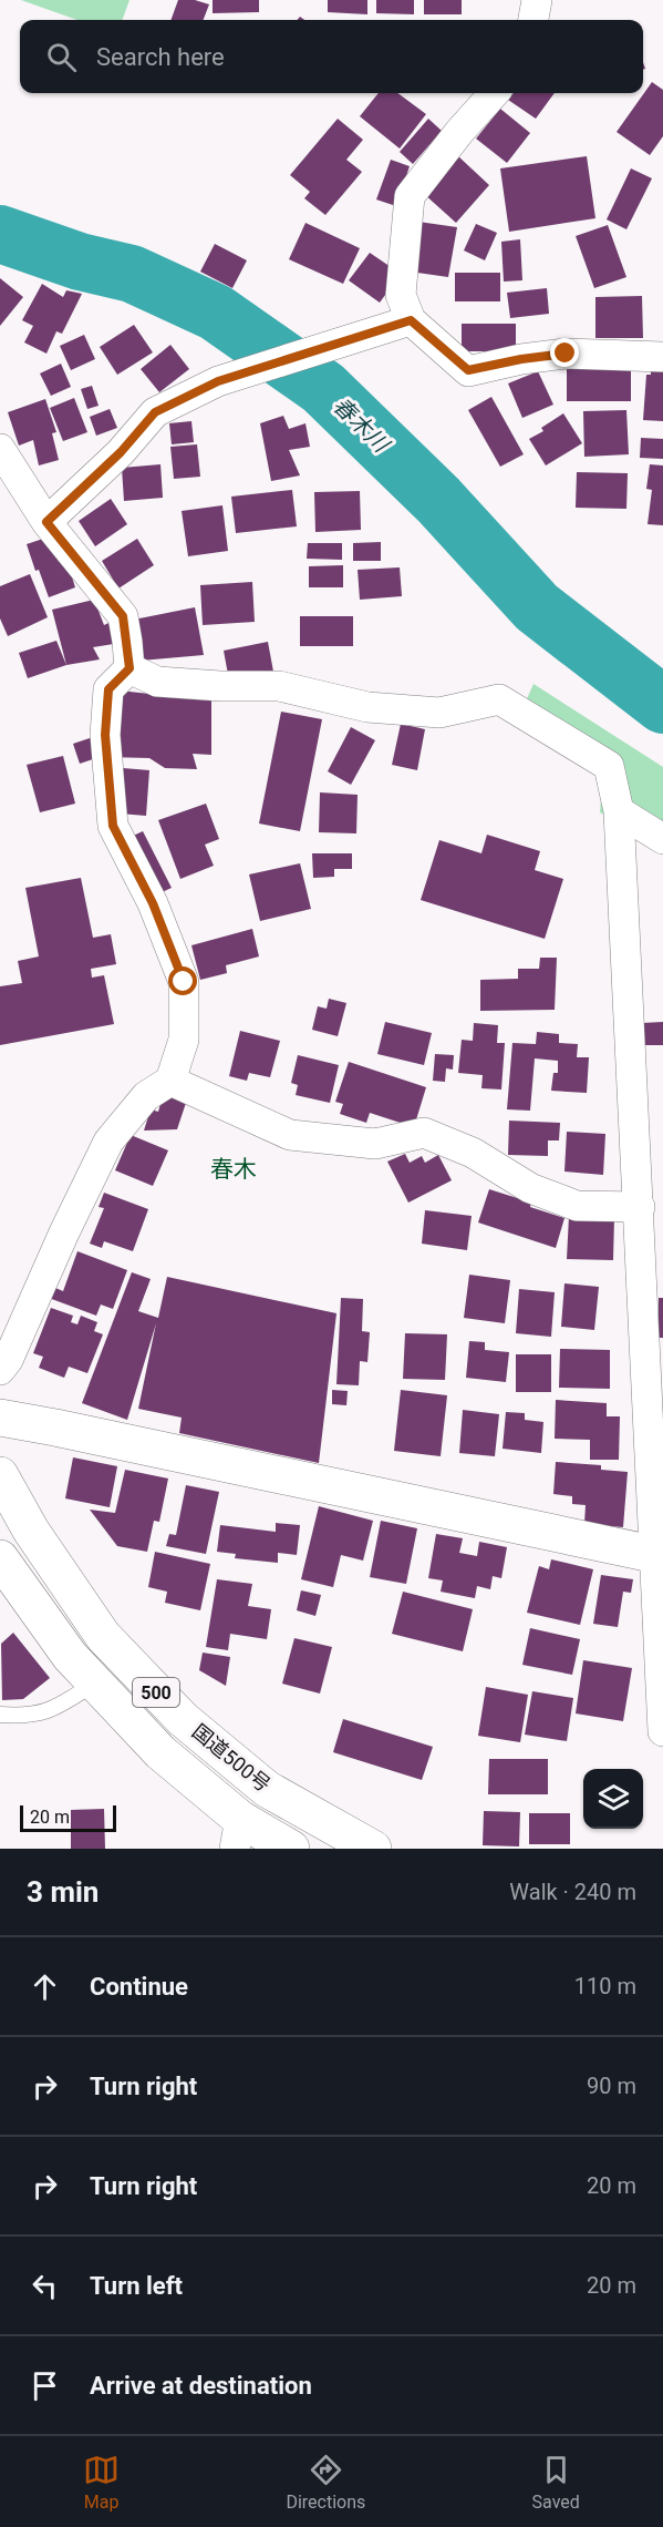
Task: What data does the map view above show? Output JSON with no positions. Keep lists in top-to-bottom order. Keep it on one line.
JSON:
{"streets":{"main road":["500","国道500号"]},"districts":["春木"],"water":["春木川"],"scale_bar":"20 m","page":{"search":"Search here","scale":"20 m","heading":["3 min","Walk · 240 m"],"list":[["Continue","110 m"],["Turn right","90 m"],["Turn right","20 m"],["Turn left","20 m"],"Arrive at destination"],"nav":["Map","Directions","Saved"]}}
